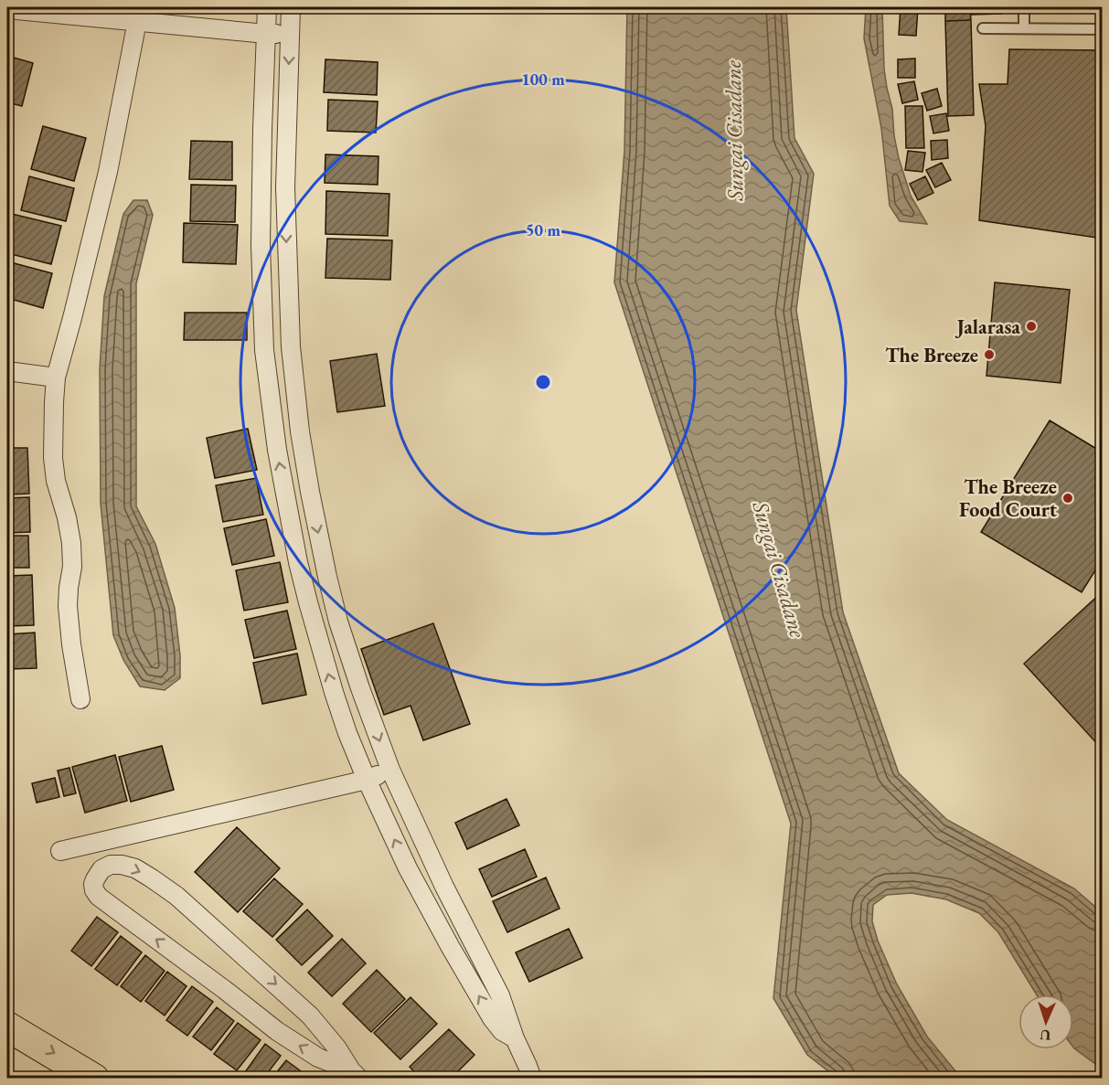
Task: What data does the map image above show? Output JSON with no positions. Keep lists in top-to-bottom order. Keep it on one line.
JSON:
{"water":["Sungai Cisadane"],"places":["Jalarasa","The Breeze","The Breeze Food Court"],"north":"bottom","rings":["100 m","50 m"]}
